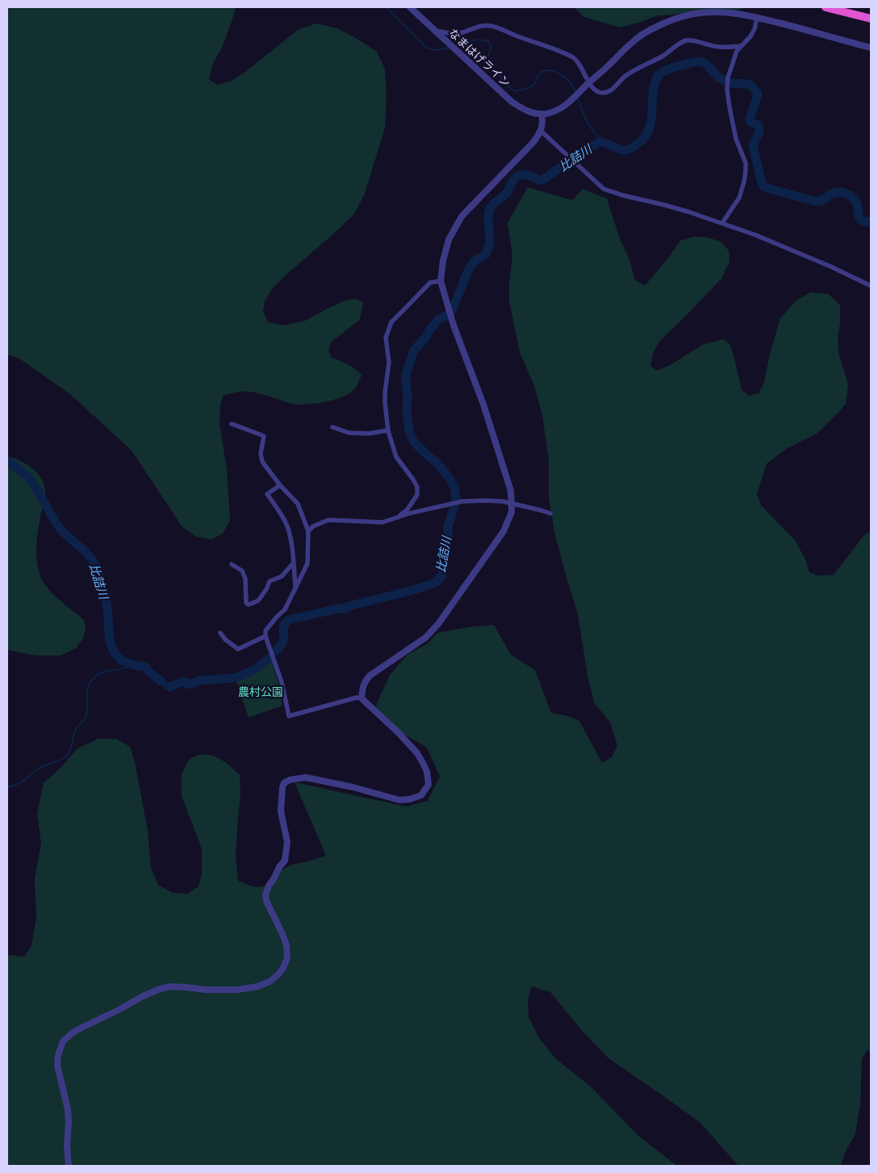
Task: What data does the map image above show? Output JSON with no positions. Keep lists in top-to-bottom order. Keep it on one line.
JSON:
{"streets":{"street":["なまはげライン"]},"water":["比詰川"],"parks":["農村公園"]}
